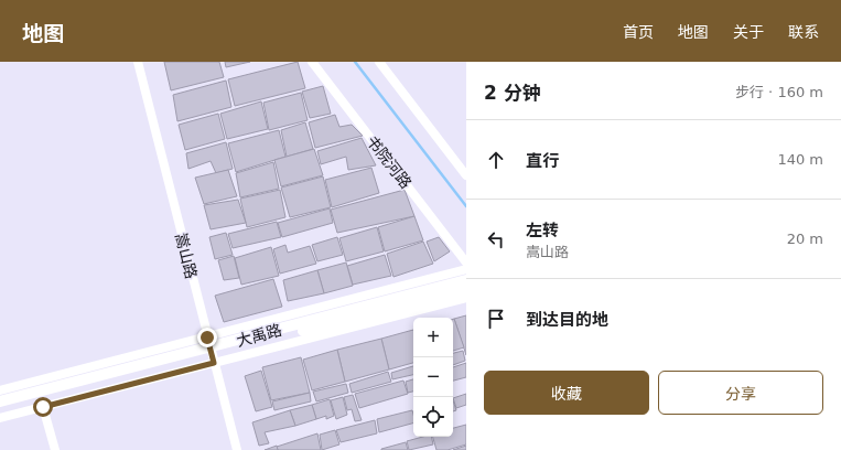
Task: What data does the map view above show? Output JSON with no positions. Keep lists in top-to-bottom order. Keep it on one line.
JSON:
{"streets":{"main road":["大禹路"],"street":["书院河路","嵩山路"]},"crossings":[["嵩山路","大禹路"]],"page":{"header":"地图","nav":["首页","地图","关于","联系"],"heading":["2 分钟","步行 · 160 m"],"list":[["直行","140 m"],["左转","嵩山路","20 m"],"到达目的地"],"map_buttons":["+","−"],"buttons":["收藏","分享"]}}
